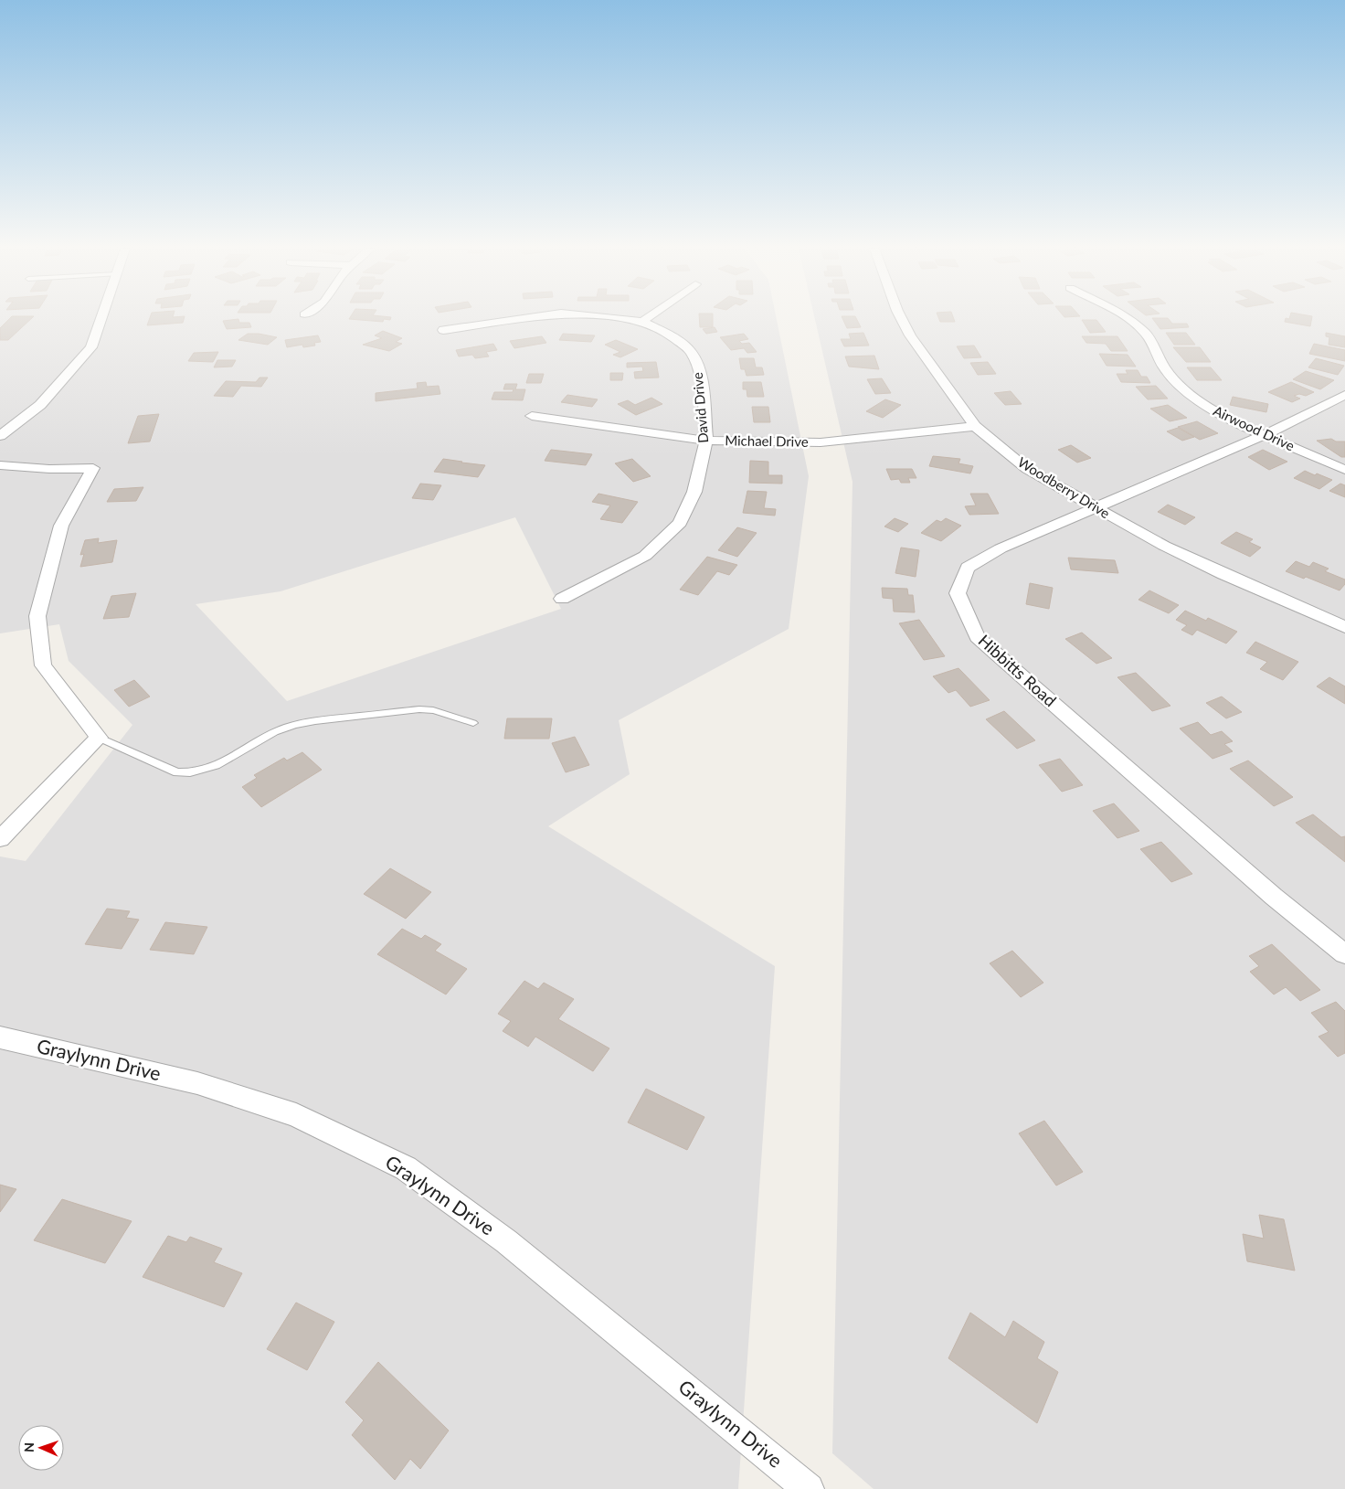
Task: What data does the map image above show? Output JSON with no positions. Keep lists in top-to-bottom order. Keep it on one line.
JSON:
{"streets":{"street":["David Drive","Airwood Drive","Michael Drive","Woodberry Drive","Hibbitts Road","Graylynn Drive"]},"crossings":[["David Drive","Michael Drive"],["Airwood Drive","Hibbitts Road"],["Michael Drive","Woodberry Drive"],["Woodberry Drive","Hibbitts Road"]],"north":"left"}
